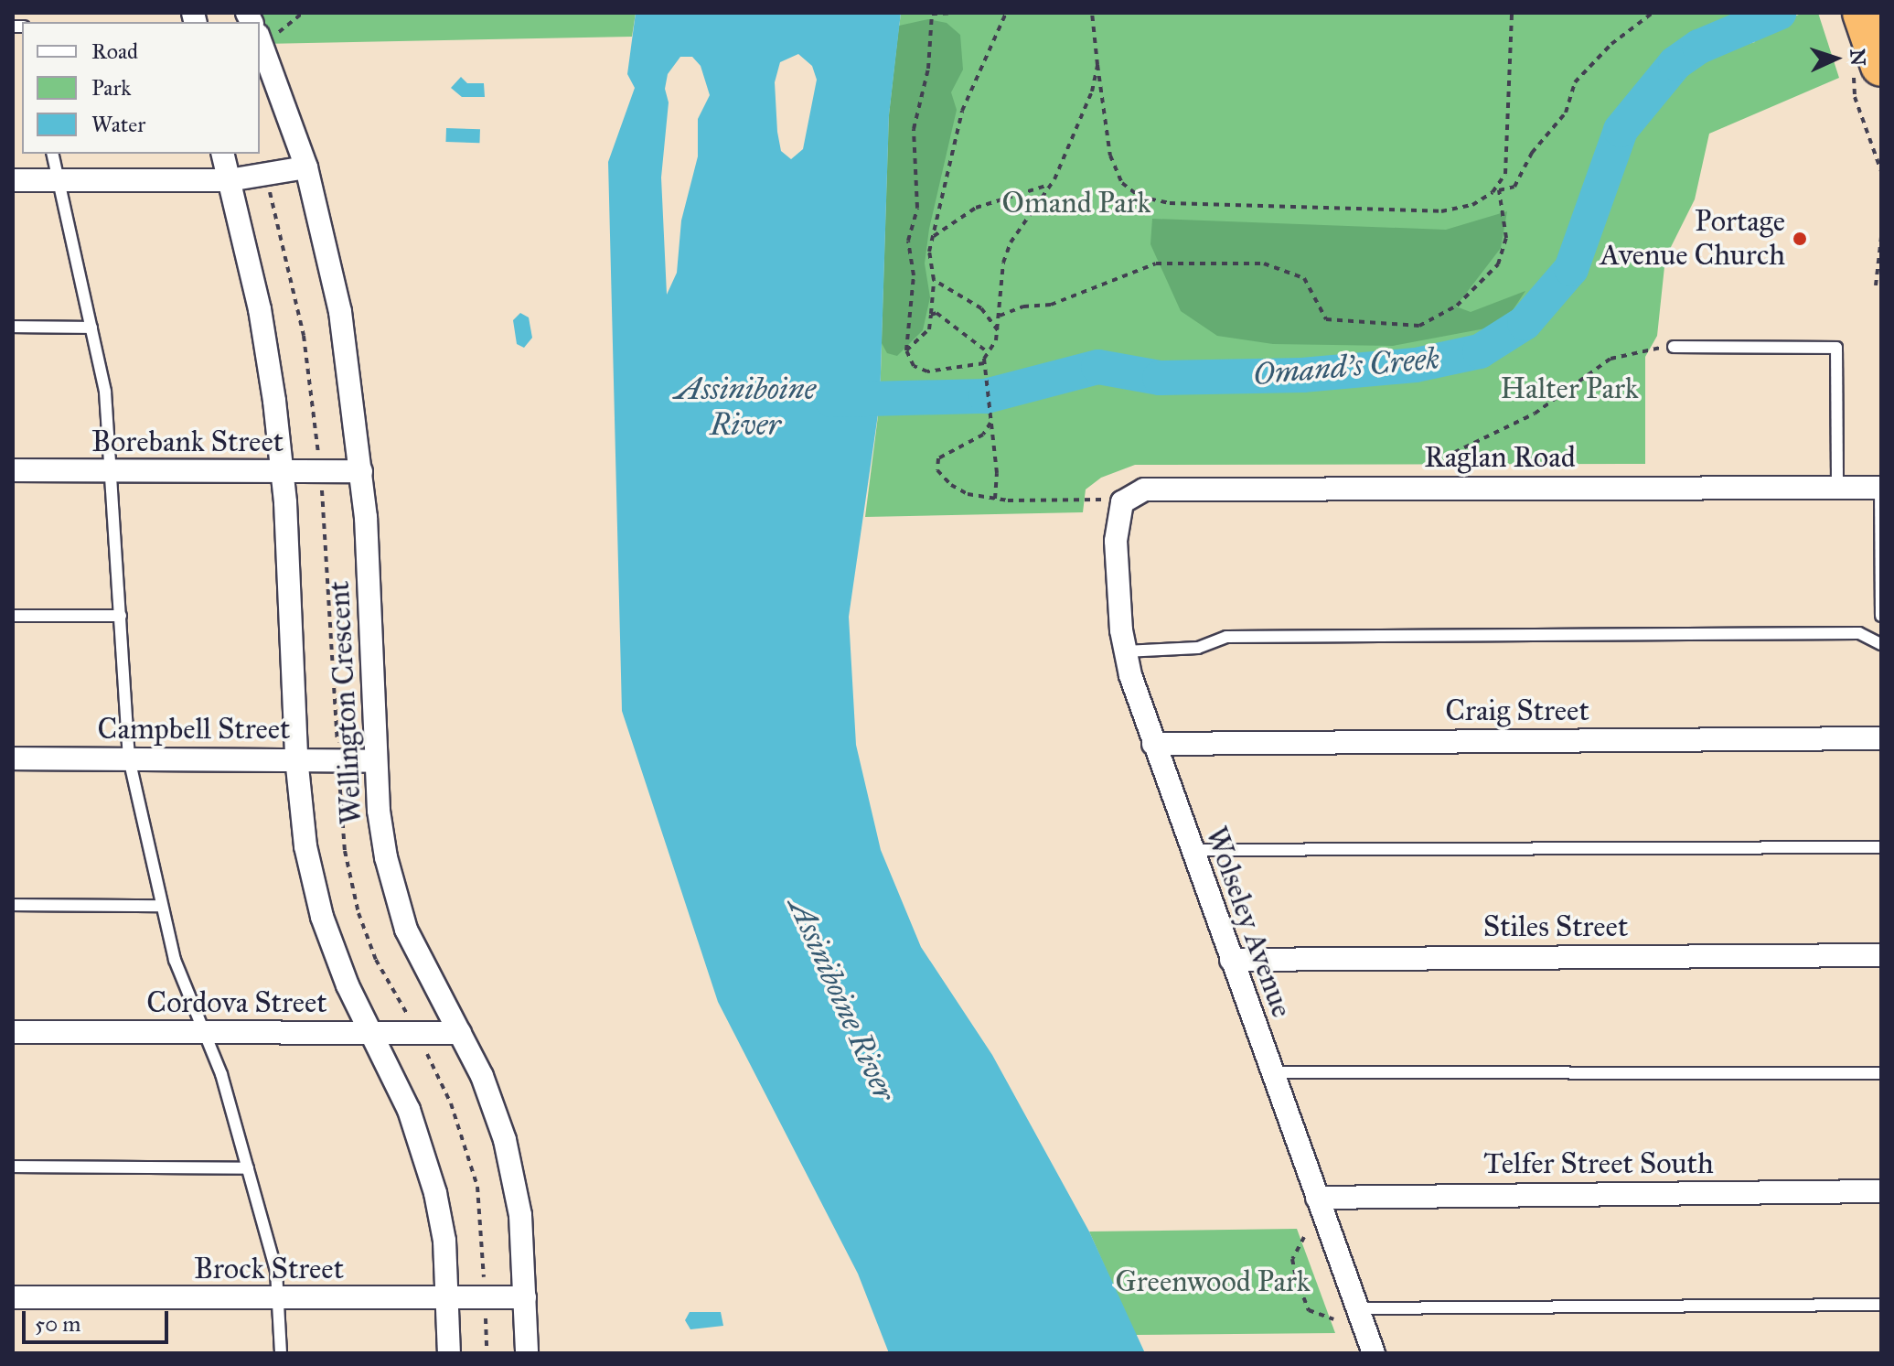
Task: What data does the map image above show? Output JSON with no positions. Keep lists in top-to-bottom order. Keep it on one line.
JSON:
{"streets":{"street":["Borebank Street","Raglan Road","Wellington Crescent","Craig Street","Campbell Street","Wolseley Avenue","Stiles Street","Cordova Street","Telfer Street South","Brock Street"]},"crossings":[["Borebank Street","Wellington Crescent"],["Raglan Road","Wolseley Avenue"],["Wellington Crescent","Campbell Street"],["Wellington Crescent","Cordova Street"],["Wellington Crescent","Brock Street"],["Craig Street","Wolseley Avenue"],["Wolseley Avenue","Stiles Street"],["Wolseley Avenue","Telfer Street South"]],"water":["Omand's Creek","Assiniboine River"],"parks":["Omand Park","Halter Park","Greenwood Park"],"places":["Portage Avenue Church"],"legend":["Road","Park","Water"],"scale_bar":"50 m","north":"right"}
